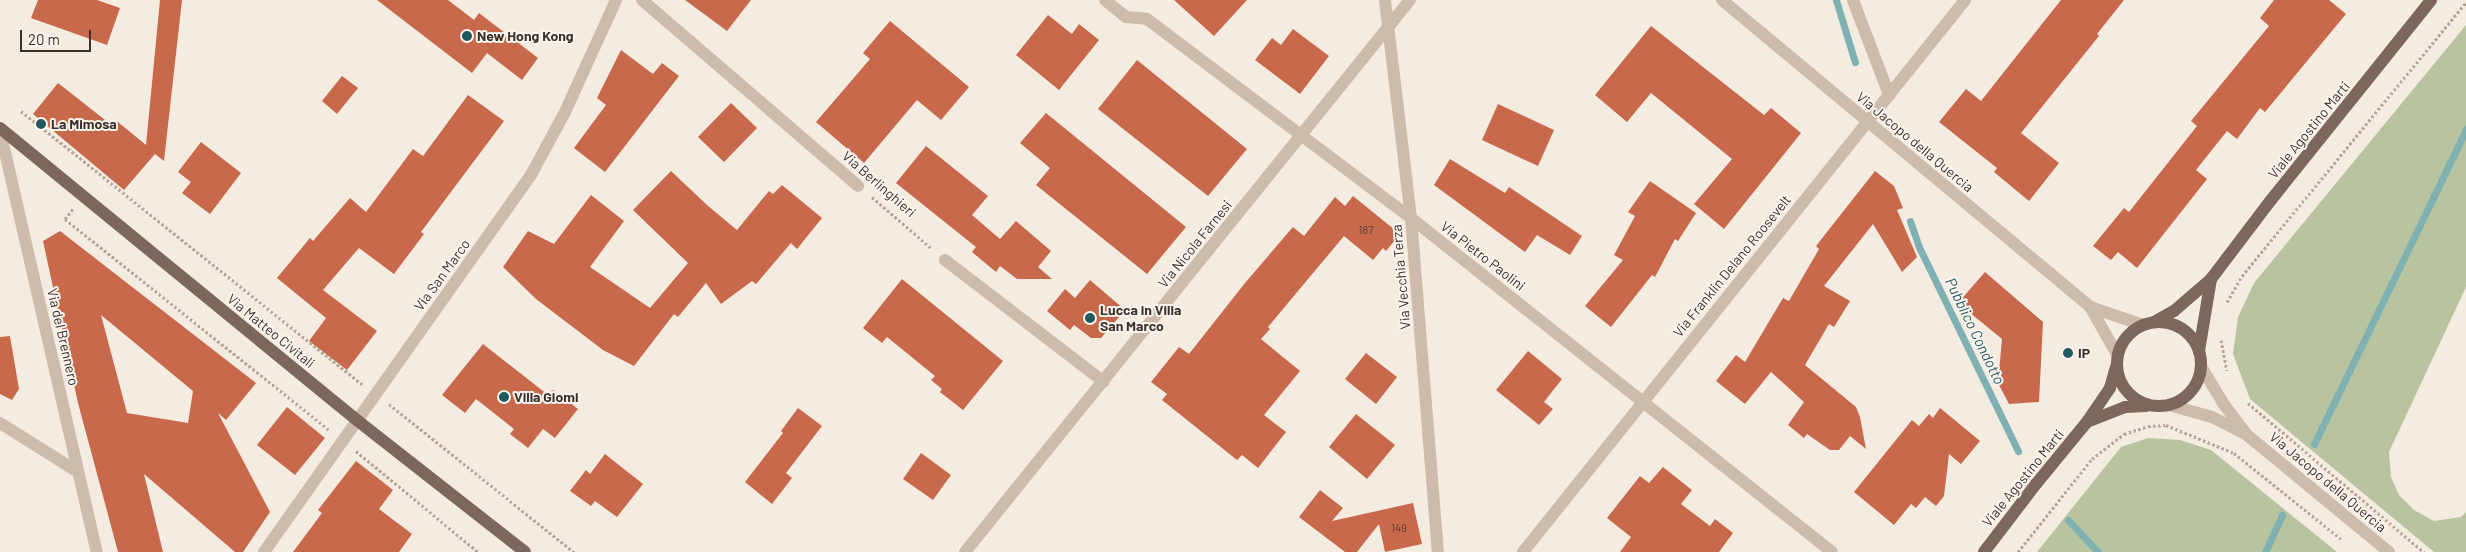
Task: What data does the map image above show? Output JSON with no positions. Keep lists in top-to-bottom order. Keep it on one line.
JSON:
{"streets":{"main road":["Viale Agostino Marti","Via Matteo Civitali"],"street":["Via Jacopo della Quercia","Via Berlinghieri","Via Nicola Farnesi","Via Pietro Paolini","Via Franklin Delano Roosevelt","Via San Marco","Via Vecchia Terza","Via del Brennero"]},"crossings":[["Viale Agostino Marti","Via Jacopo della Quercia"],["Via Jacopo della Quercia","Via Franklin Delano Roosevelt"],["Via Nicola Farnesi","Via Pietro Paolini"],["Via Nicola Farnesi","Via Vecchia Terza"],["Via Pietro Paolini","Via Franklin Delano Roosevelt"],["Via Pietro Paolini","Via Vecchia Terza"],["Via San Marco","Via Matteo Civitali"],["Via Matteo Civitali","Via del Brennero"]],"water":["Pubblico Condotto"],"places":["New Hong Kong","La Mimosa","Lucca in Villa San Marco","IP","Villa Giomi"],"house_numbers":["187","149"],"scale_bar":"20 m"}
